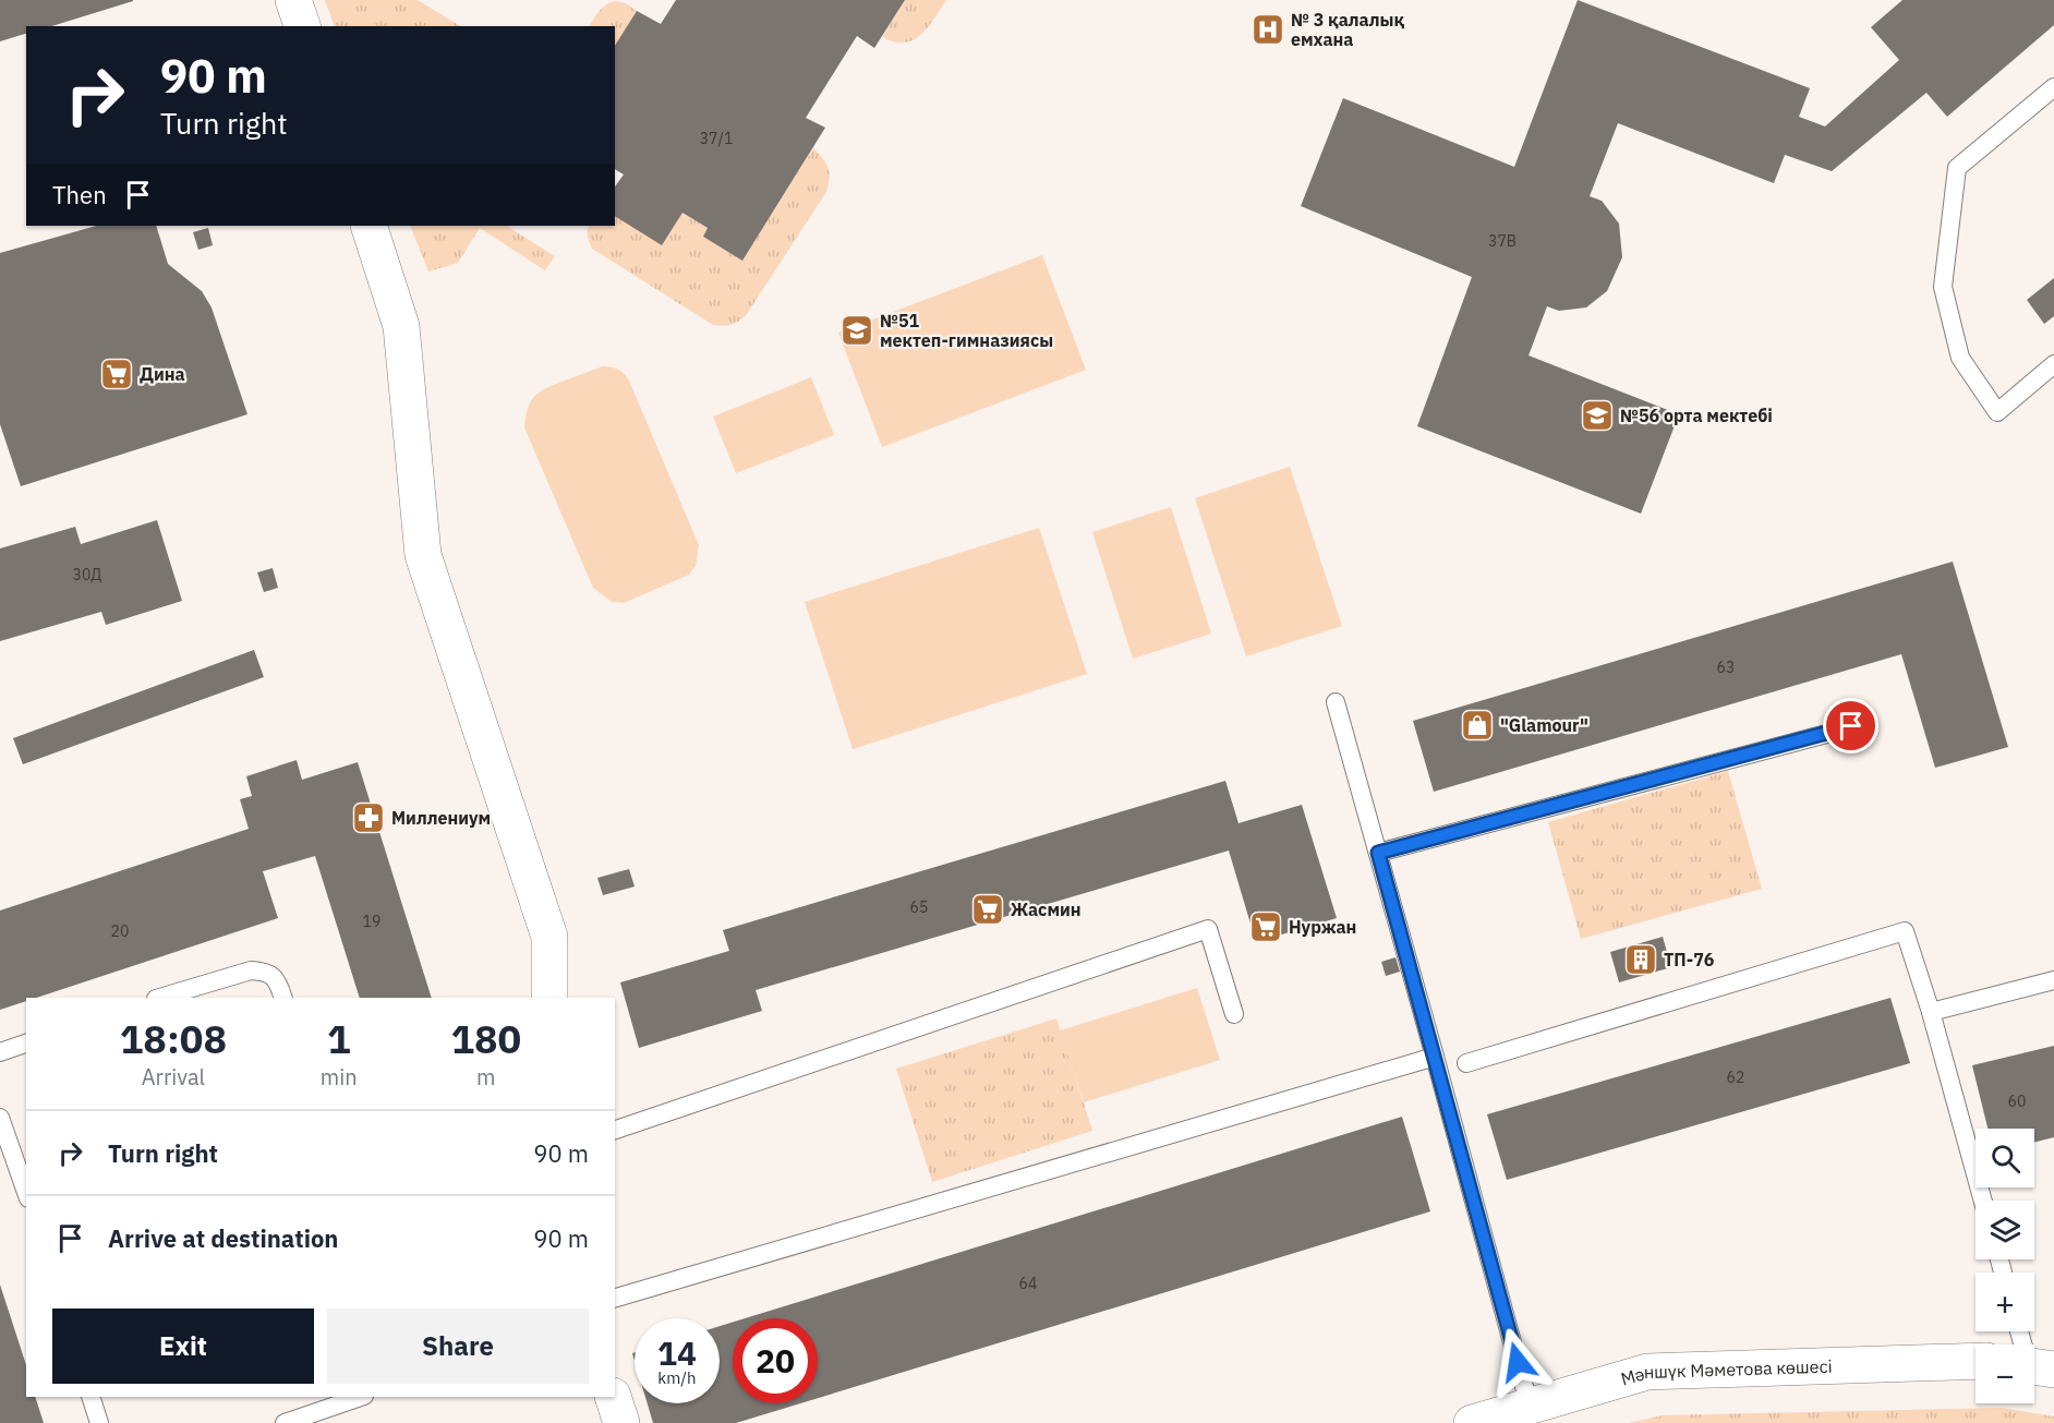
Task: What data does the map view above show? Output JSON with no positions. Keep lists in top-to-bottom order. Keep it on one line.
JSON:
{"streets":{"street":["Мәншүк Мәметова көшесі"]},"places":{"hospital":["№ 3 қалалық емхана"],"school or university":["№51 мектеп-гимназиясы","№56 орта мектебі"],"supermarket":["Дина","Жасмин","Нуржан"],"shop":["\"Glamour\""],"pharmacy":["Миллениум"],"building":["ТП-76"]},"house_numbers":["37/1","37В","30Д","63","65","19","20","62","60","64"],"page":{"turn":["90 m","Turn right"],"then":"Then","eta":["18:08","Arrival","1","min","180","m"],"list":[{"name":"Turn right","value":"90 m"},{"name":"Arrive at destination","value":"90 m"}],"map_buttons":["+","−"],"buttons":["Exit","Share"],"speed":"14 km/h","limit":"20"}}
